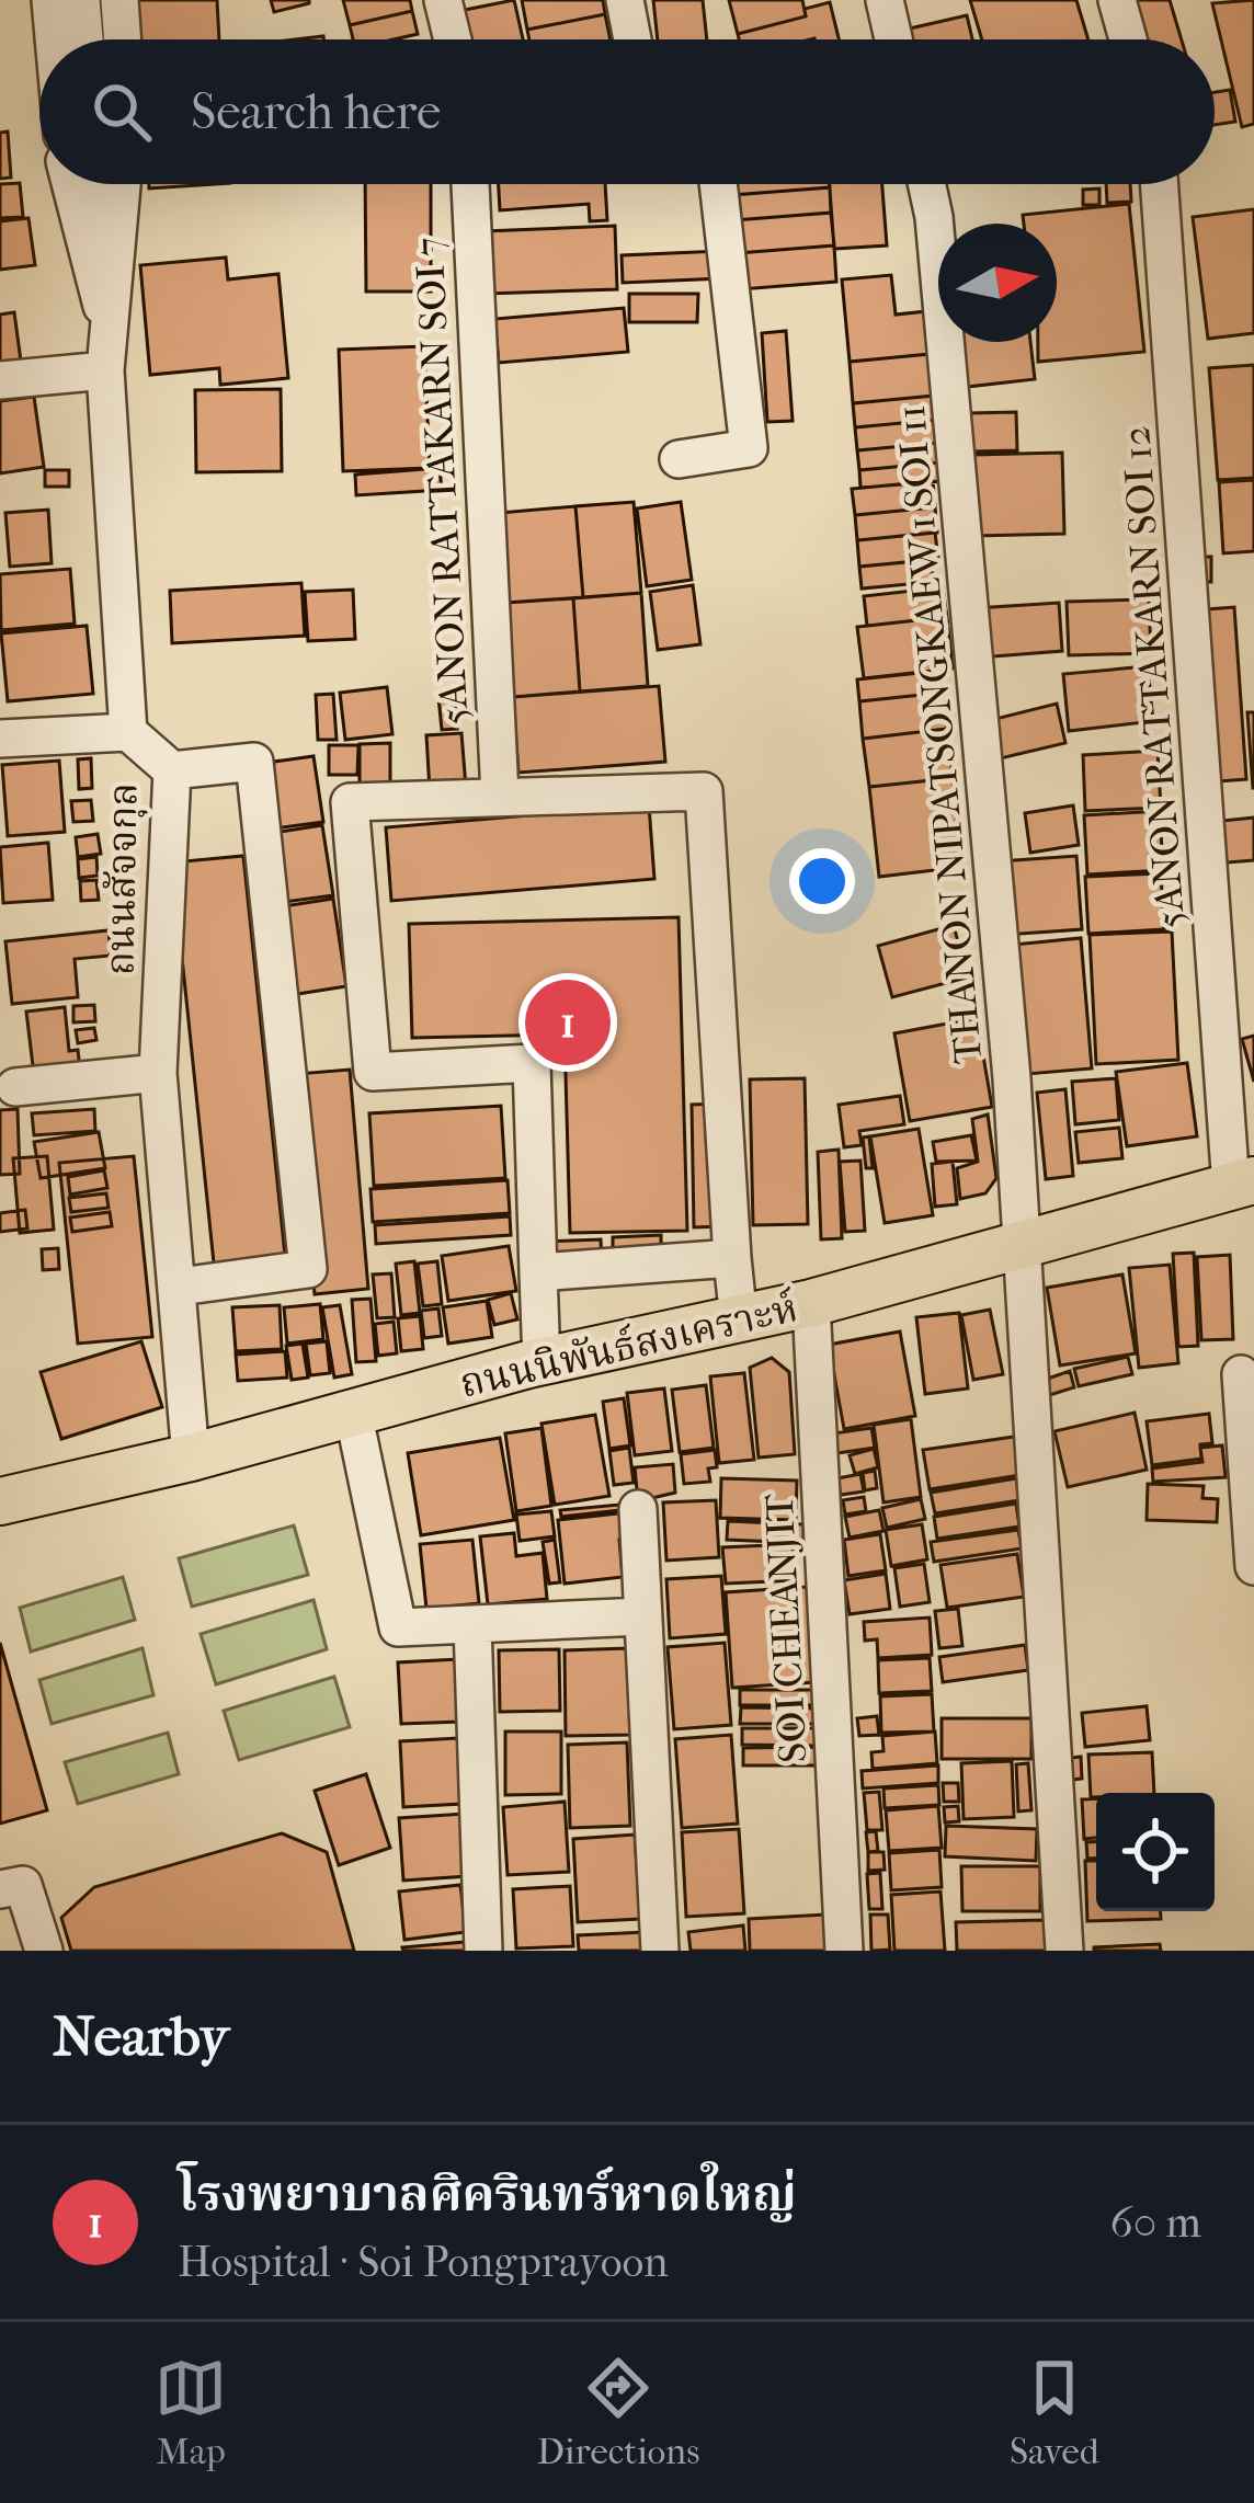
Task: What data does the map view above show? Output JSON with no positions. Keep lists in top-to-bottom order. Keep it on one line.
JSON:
{"streets":{"main road":["ถนนนิพันธ์สงเคราะห์"],"street":["5ANON RATTAKARN SOI 7","5ANON RATTAKARN SOI 12","THANON NIPATSONGKAEW 1 SOI 11","ถนนสัจจกุล","SOI CHEANJIT"]},"crossings":[["5ANON RATTAKARN SOI 12","ถนนนิพันธ์สงเคราะห์"],["THANON NIPATSONGKAEW 1 SOI 11","ถนนนิพันธ์สงเคราะห์"],["ถนนสัจจกุล","ถนนนิพันธ์สงเคราะห์"],["ถนนนิพันธ์สงเคราะห์","SOI CHEANJIT"]],"north":"right","page":{"search":"Search here","pins":"1","heading":"Nearby","list":[{"mark":"1","name":"โรงพยาบาลศิครินทร์หาดใหญ่","note":"Hospital · Soi Pongprayoon","value":"60 m"}],"nav":["Map","Directions","Saved"]}}
